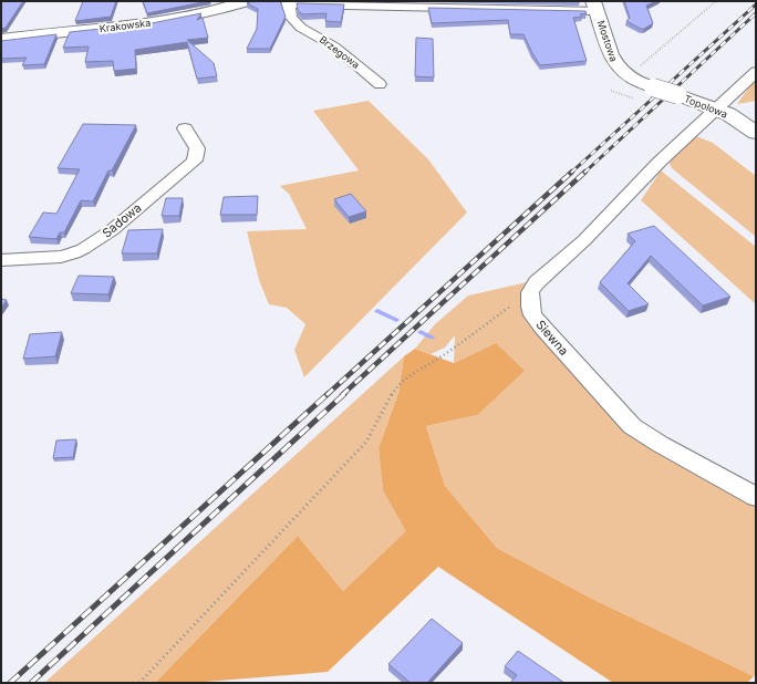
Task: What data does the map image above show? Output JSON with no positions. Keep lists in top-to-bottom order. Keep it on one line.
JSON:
{"streets":{"street":["Krakowska","Mostowa","Brzegowa","Topolowa","Sadowa","Siewna"]},"crossings":[["Mostowa","Topolowa"],["Topolowa","Siewna"]]}
